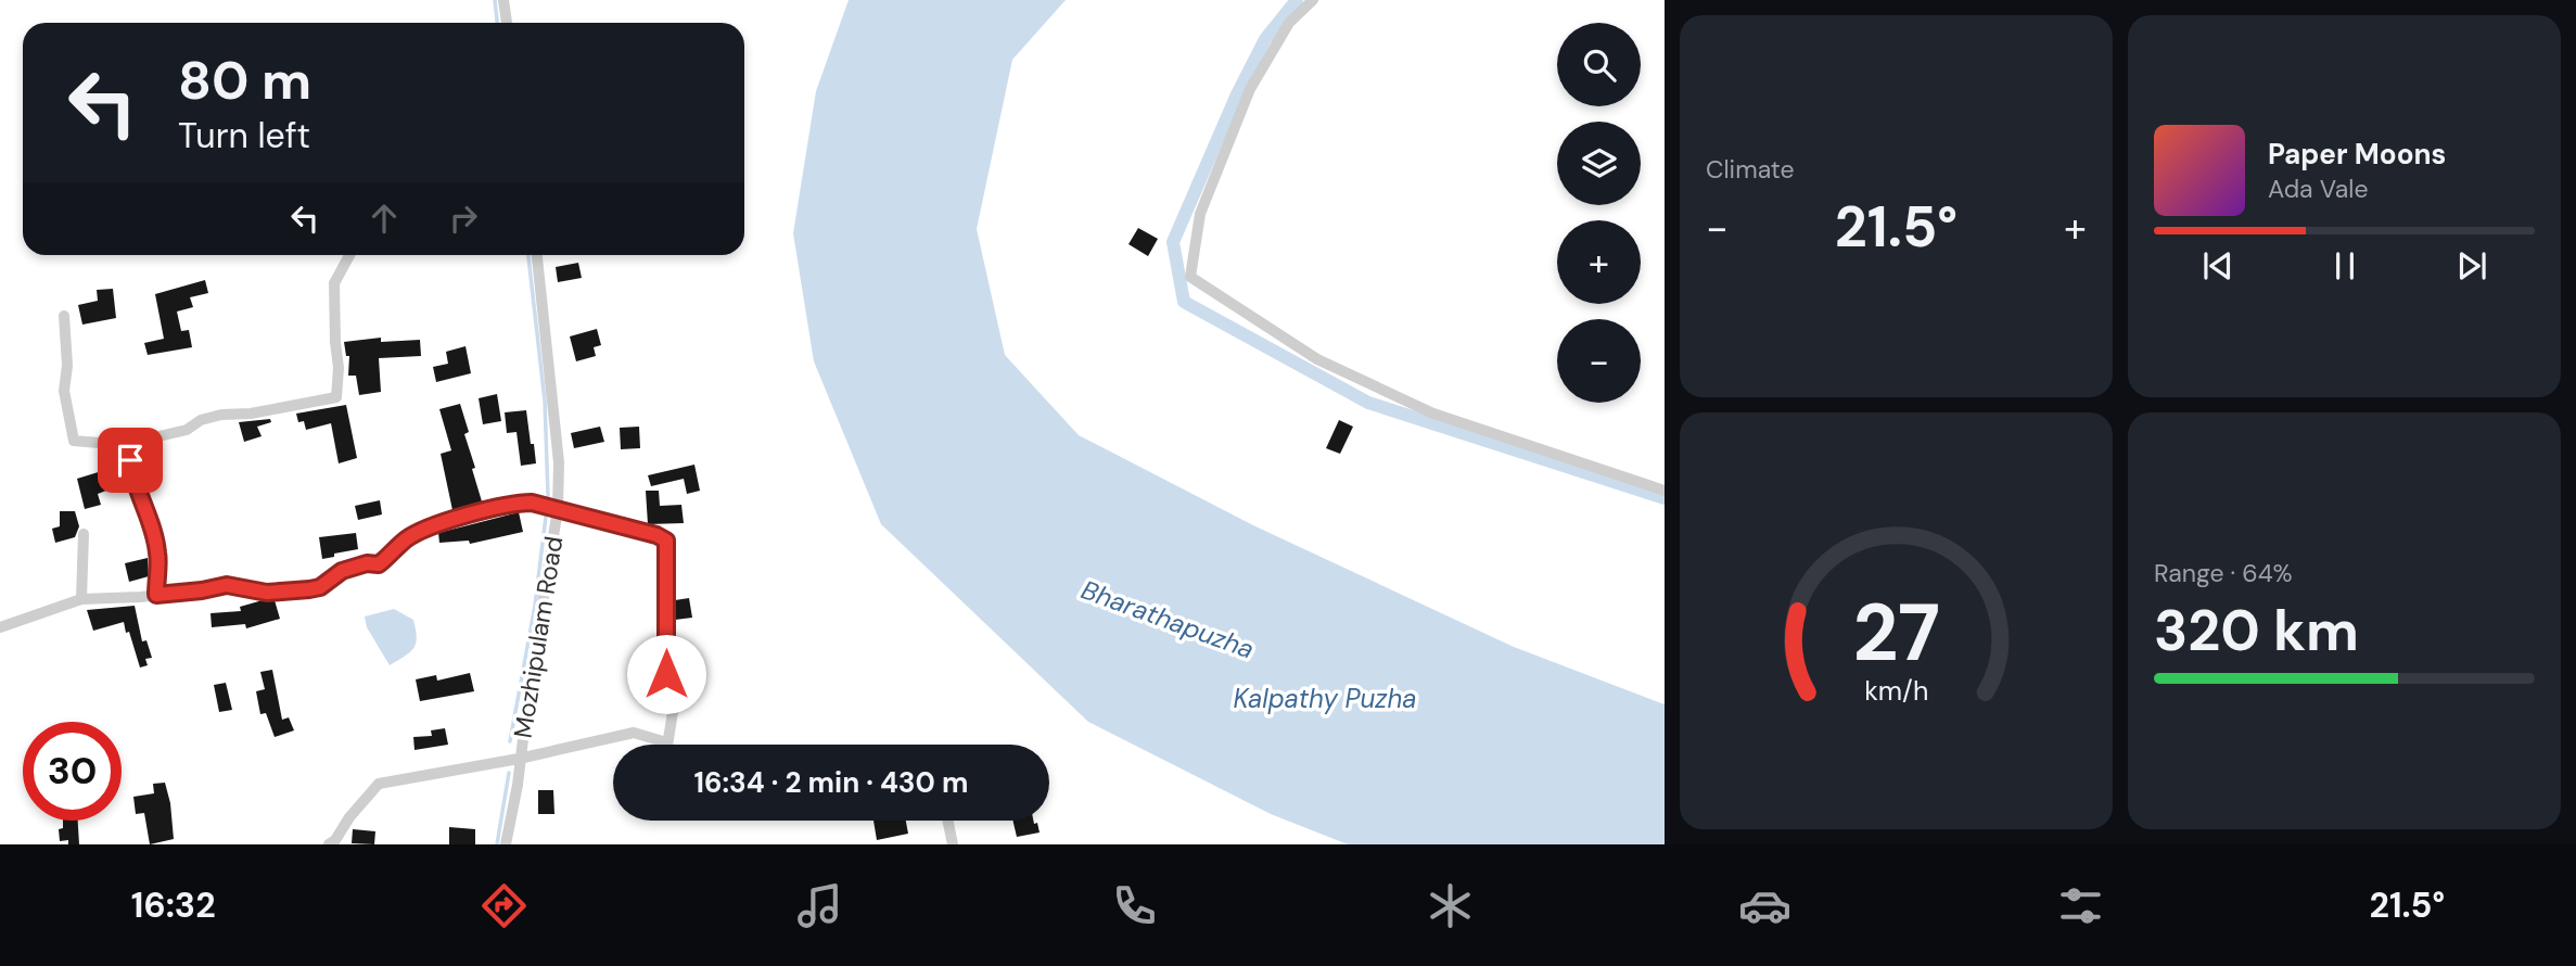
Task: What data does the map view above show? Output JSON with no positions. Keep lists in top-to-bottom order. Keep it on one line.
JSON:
{"streets":{"street":["Mozhipulam Road"]},"water":["Bharathapuzha","Kalpathy Puzha"],"page":{"tile":["Climate",["Range · 64%","320 km"]],"map_buttons":["+","−"],"turn":["80 m","Turn left"],"song":["Paper Moons","Ada Vale"],"heat":["−","21.5°","+"],"limit":"30","trip":"16:34 · 2 min · 430 m","tabs":["16:32","21.5°"],"gauge":["27","km/h"]}}
